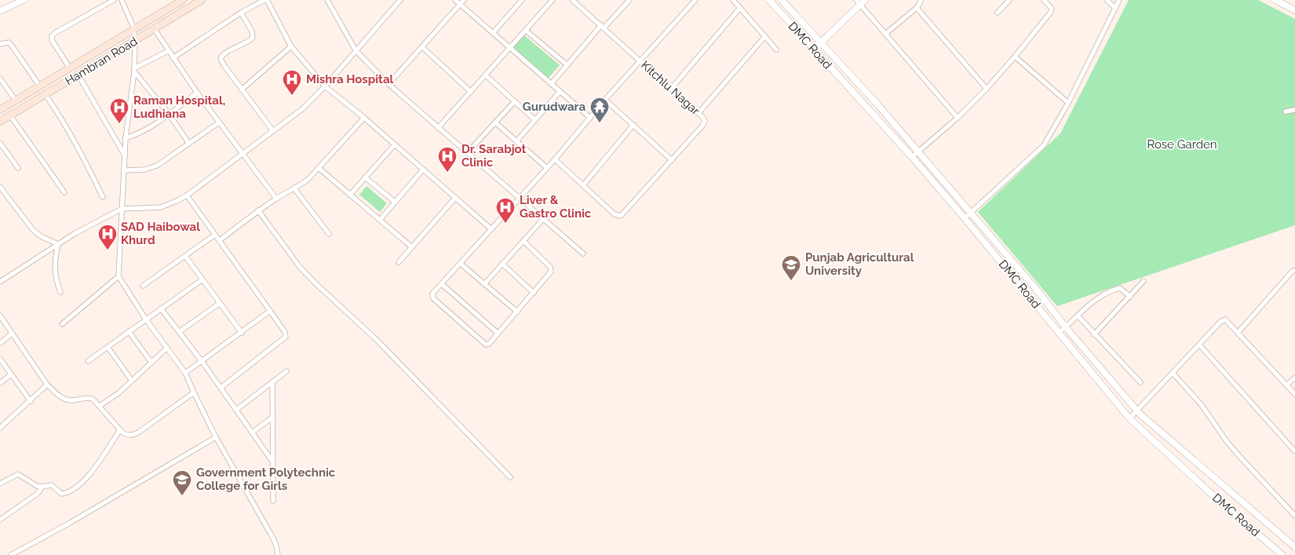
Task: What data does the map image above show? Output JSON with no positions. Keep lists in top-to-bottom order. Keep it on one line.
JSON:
{"streets":{"main road":["Hambran Road"],"street":["DMC Road","Kitchlu Nagar"]},"parks":["Rose Garden"],"places":{"hospital":["Mishra Hospital","Raman Hospital, Ludhiana","Dr. Sarabjot Clinic","Liver & Gastro Clinic","SAD Haibowal Khurd"],"temple":["Gurudwara"],"school or university":["Punjab Agricultural University","Government Polytechnic College for Girls"]}}
